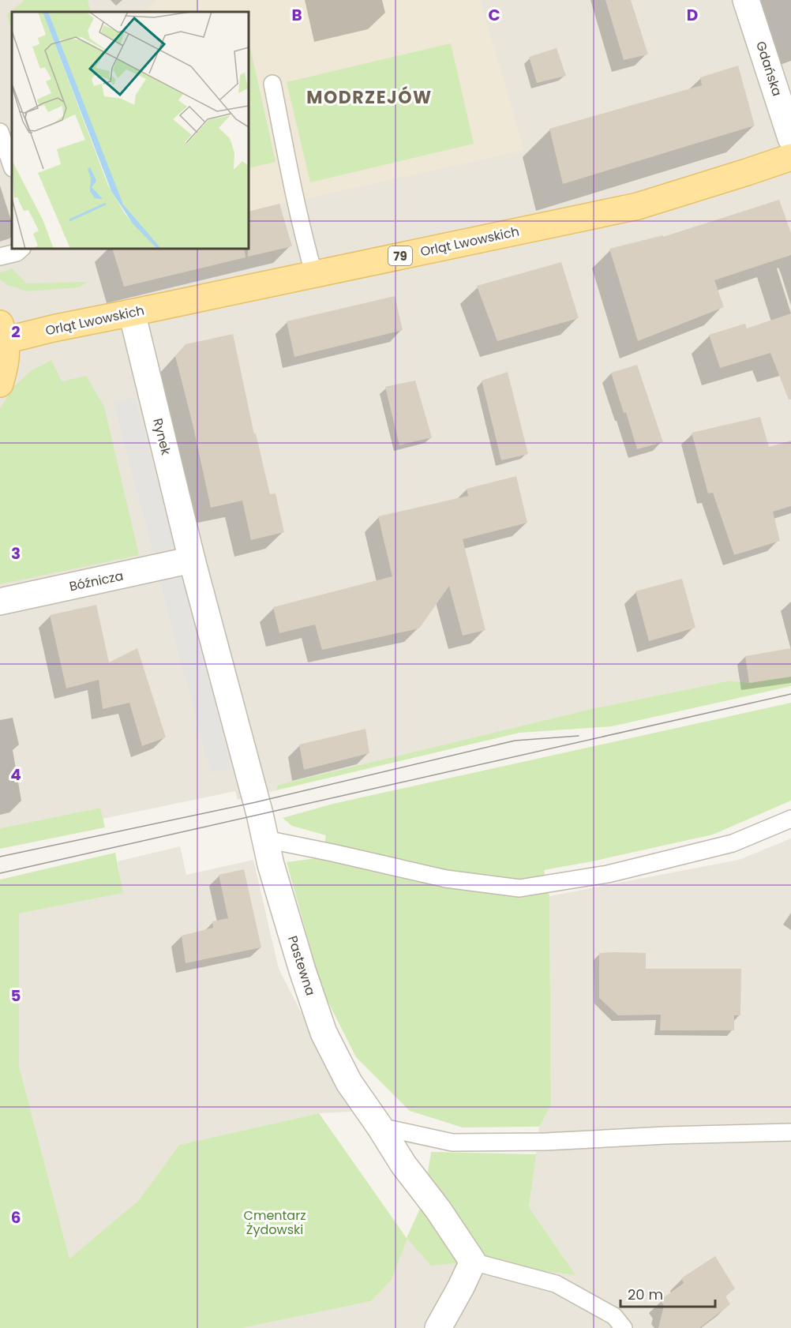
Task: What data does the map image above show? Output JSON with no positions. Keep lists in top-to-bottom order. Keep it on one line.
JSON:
{"streets":{"main road":["Orląt Lwowskich","79"],"street":["Gdańska","Rynek","Bóźnicza","Pastewna"]},"crossings":[["Orląt Lwowskich","79"],["Orląt Lwowskich","Rynek"],["Rynek","Bóźnicza"],["Rynek","Pastewna"],["Bóźnicza","Pastewna"]],"districts":["MODRZEJÓW"],"parks":["Cmentarz Żydowski"],"scale_bar":"20 m","grid":{"columns":["B","C","D"],"rows":["2","3","4","5","6"]}}
